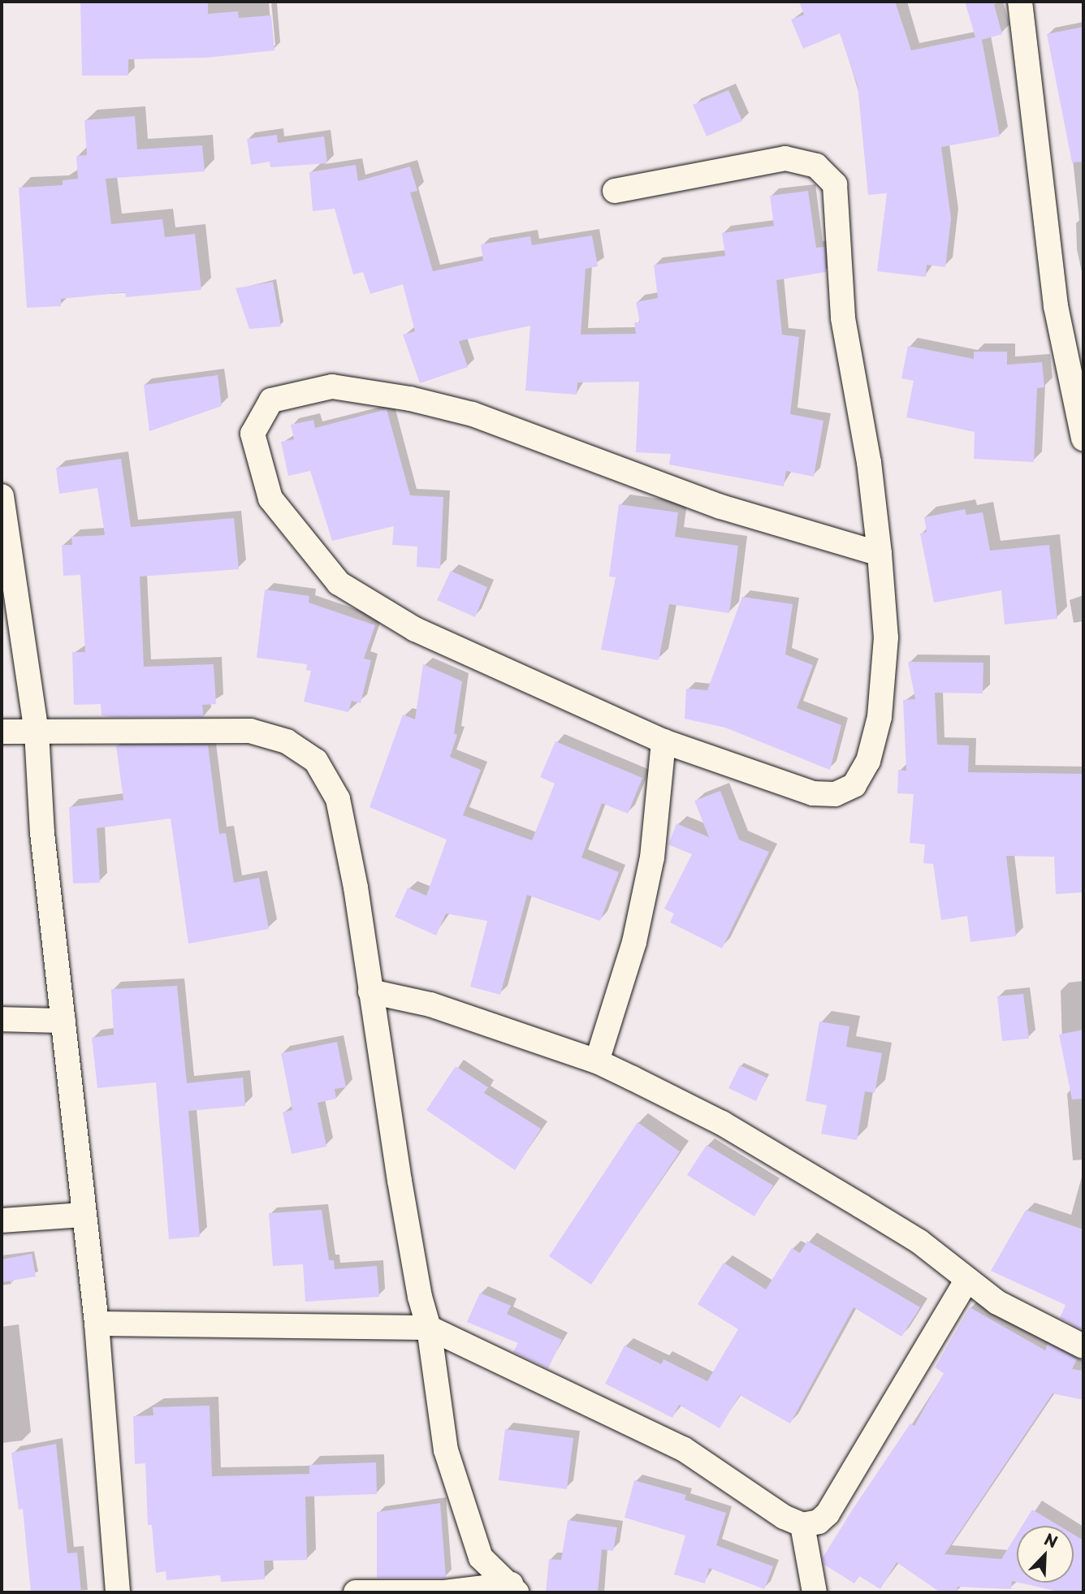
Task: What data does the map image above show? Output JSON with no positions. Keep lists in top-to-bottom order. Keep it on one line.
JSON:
{"north":"top right"}
